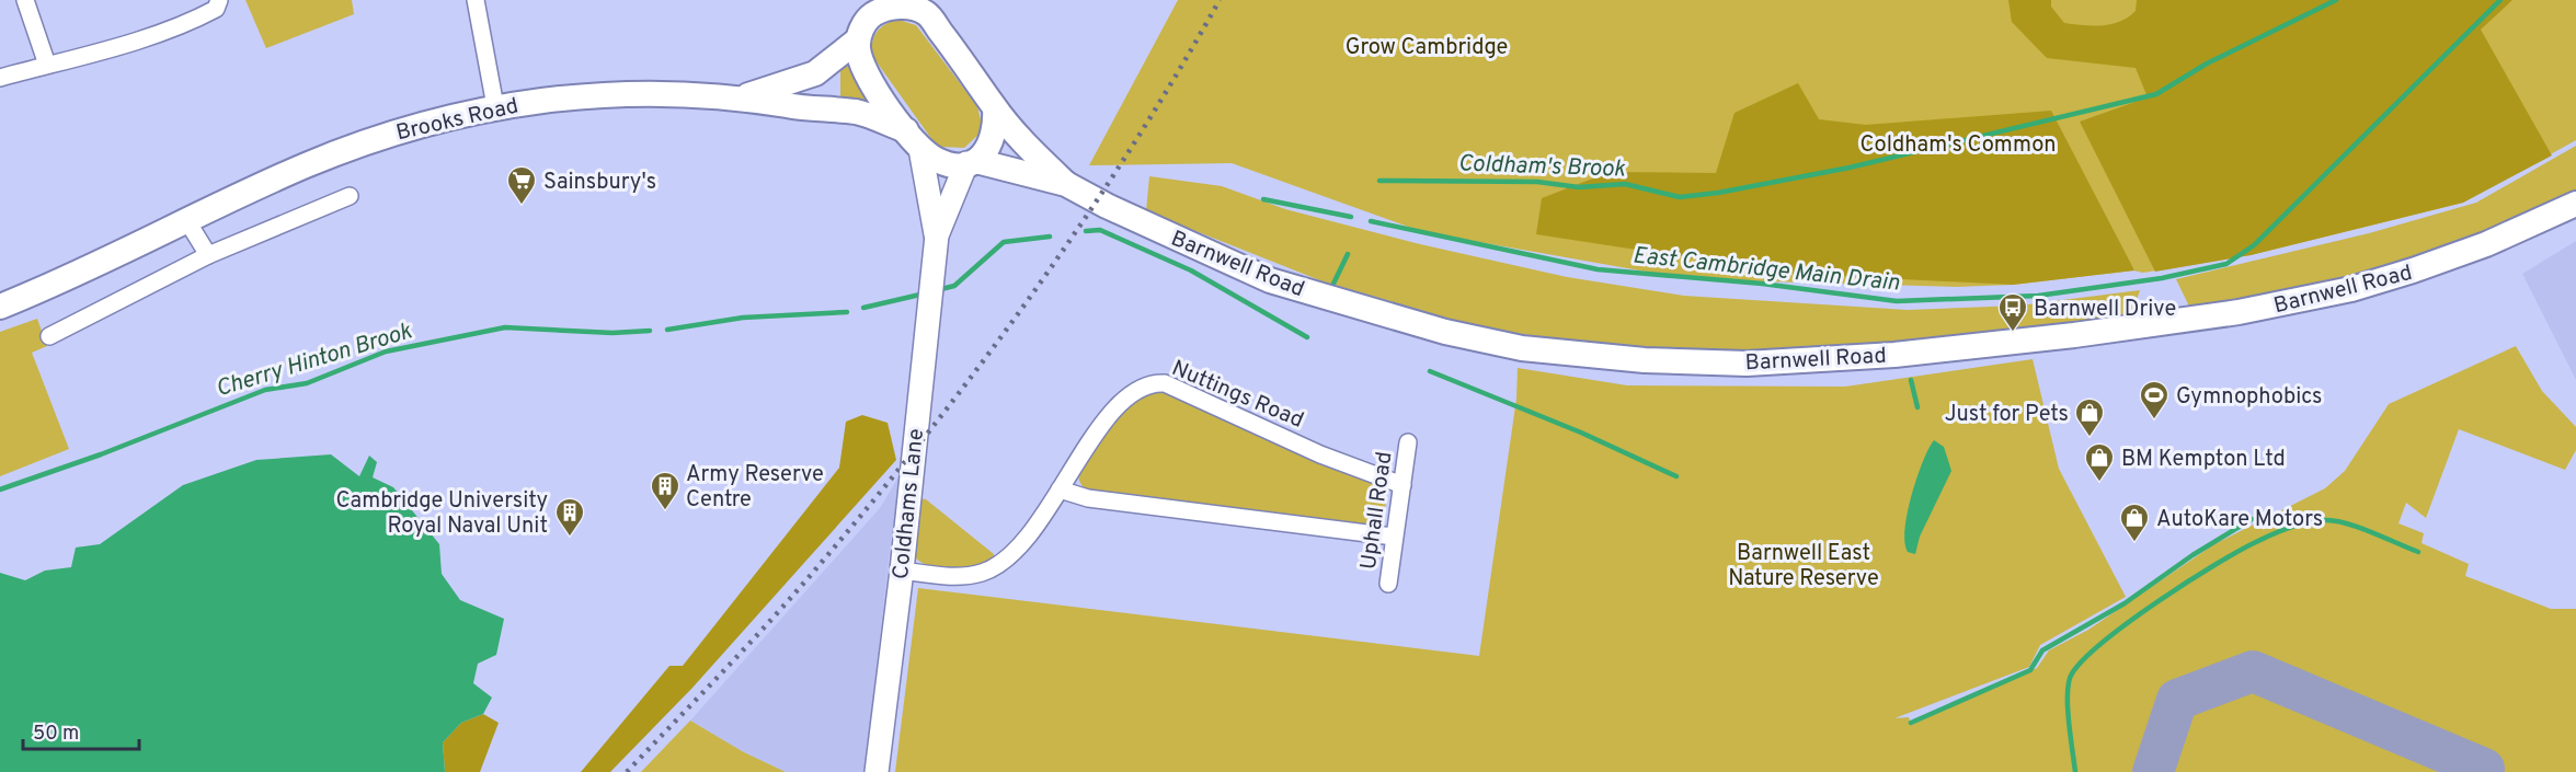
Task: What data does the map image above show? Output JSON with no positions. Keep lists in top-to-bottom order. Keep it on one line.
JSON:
{"streets":{"main road":["Brooks Road","Barnwell Road"],"street":["Nuttings Road","Coldhams Lane","Uphall Road"]},"crossings":[["Brooks Road","Barnwell Road"],["Brooks Road","Coldhams Lane"],["Barnwell Road","Coldhams Lane"],["Nuttings Road","Coldhams Lane"],["Nuttings Road","Uphall Road"]],"water":["Coldham's Brook","East Cambridge Main Drain","Cherry Hinton Brook"],"parks":["Grow Cambridge","Coldham's Common","Barnwell East Nature Reserve"],"places":{"supermarket":["Sainsbury's"],"bus stop":["Barnwell Drive"],"sports":["Gymnophobics"],"shop":["Just for Pets","BM Kempton Ltd","AutoKare Motors"],"building":["Army Reserve Centre","Cambridge University Royal Naval Unit"]},"scale_bar":"50 m"}
